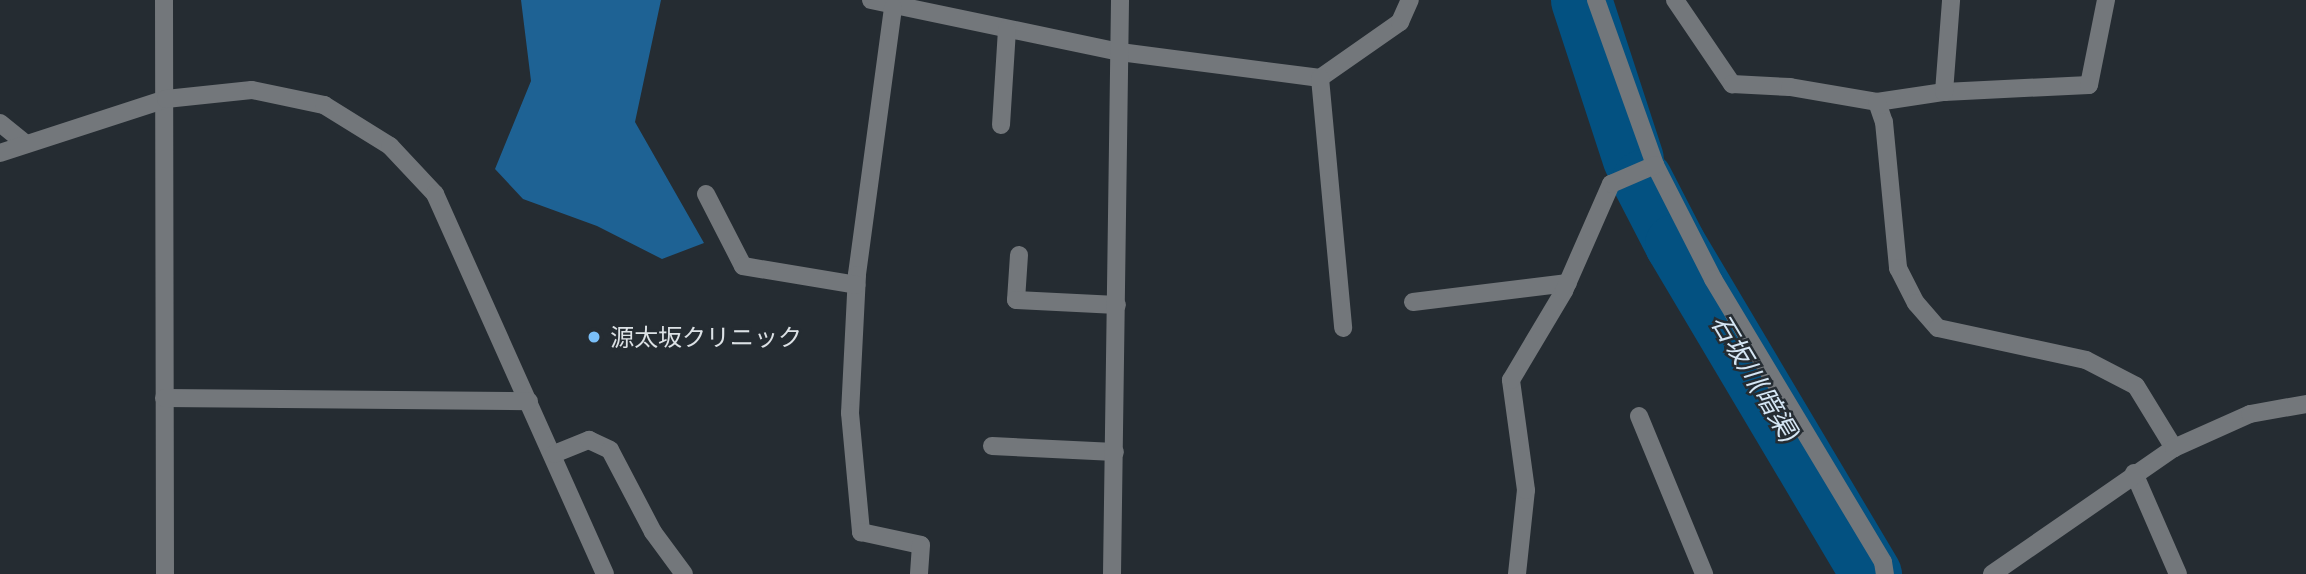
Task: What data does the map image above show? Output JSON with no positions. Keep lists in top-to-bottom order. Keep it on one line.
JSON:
{"water":["石坂川(暗渠)"],"places":["源太坂クリニック"]}
